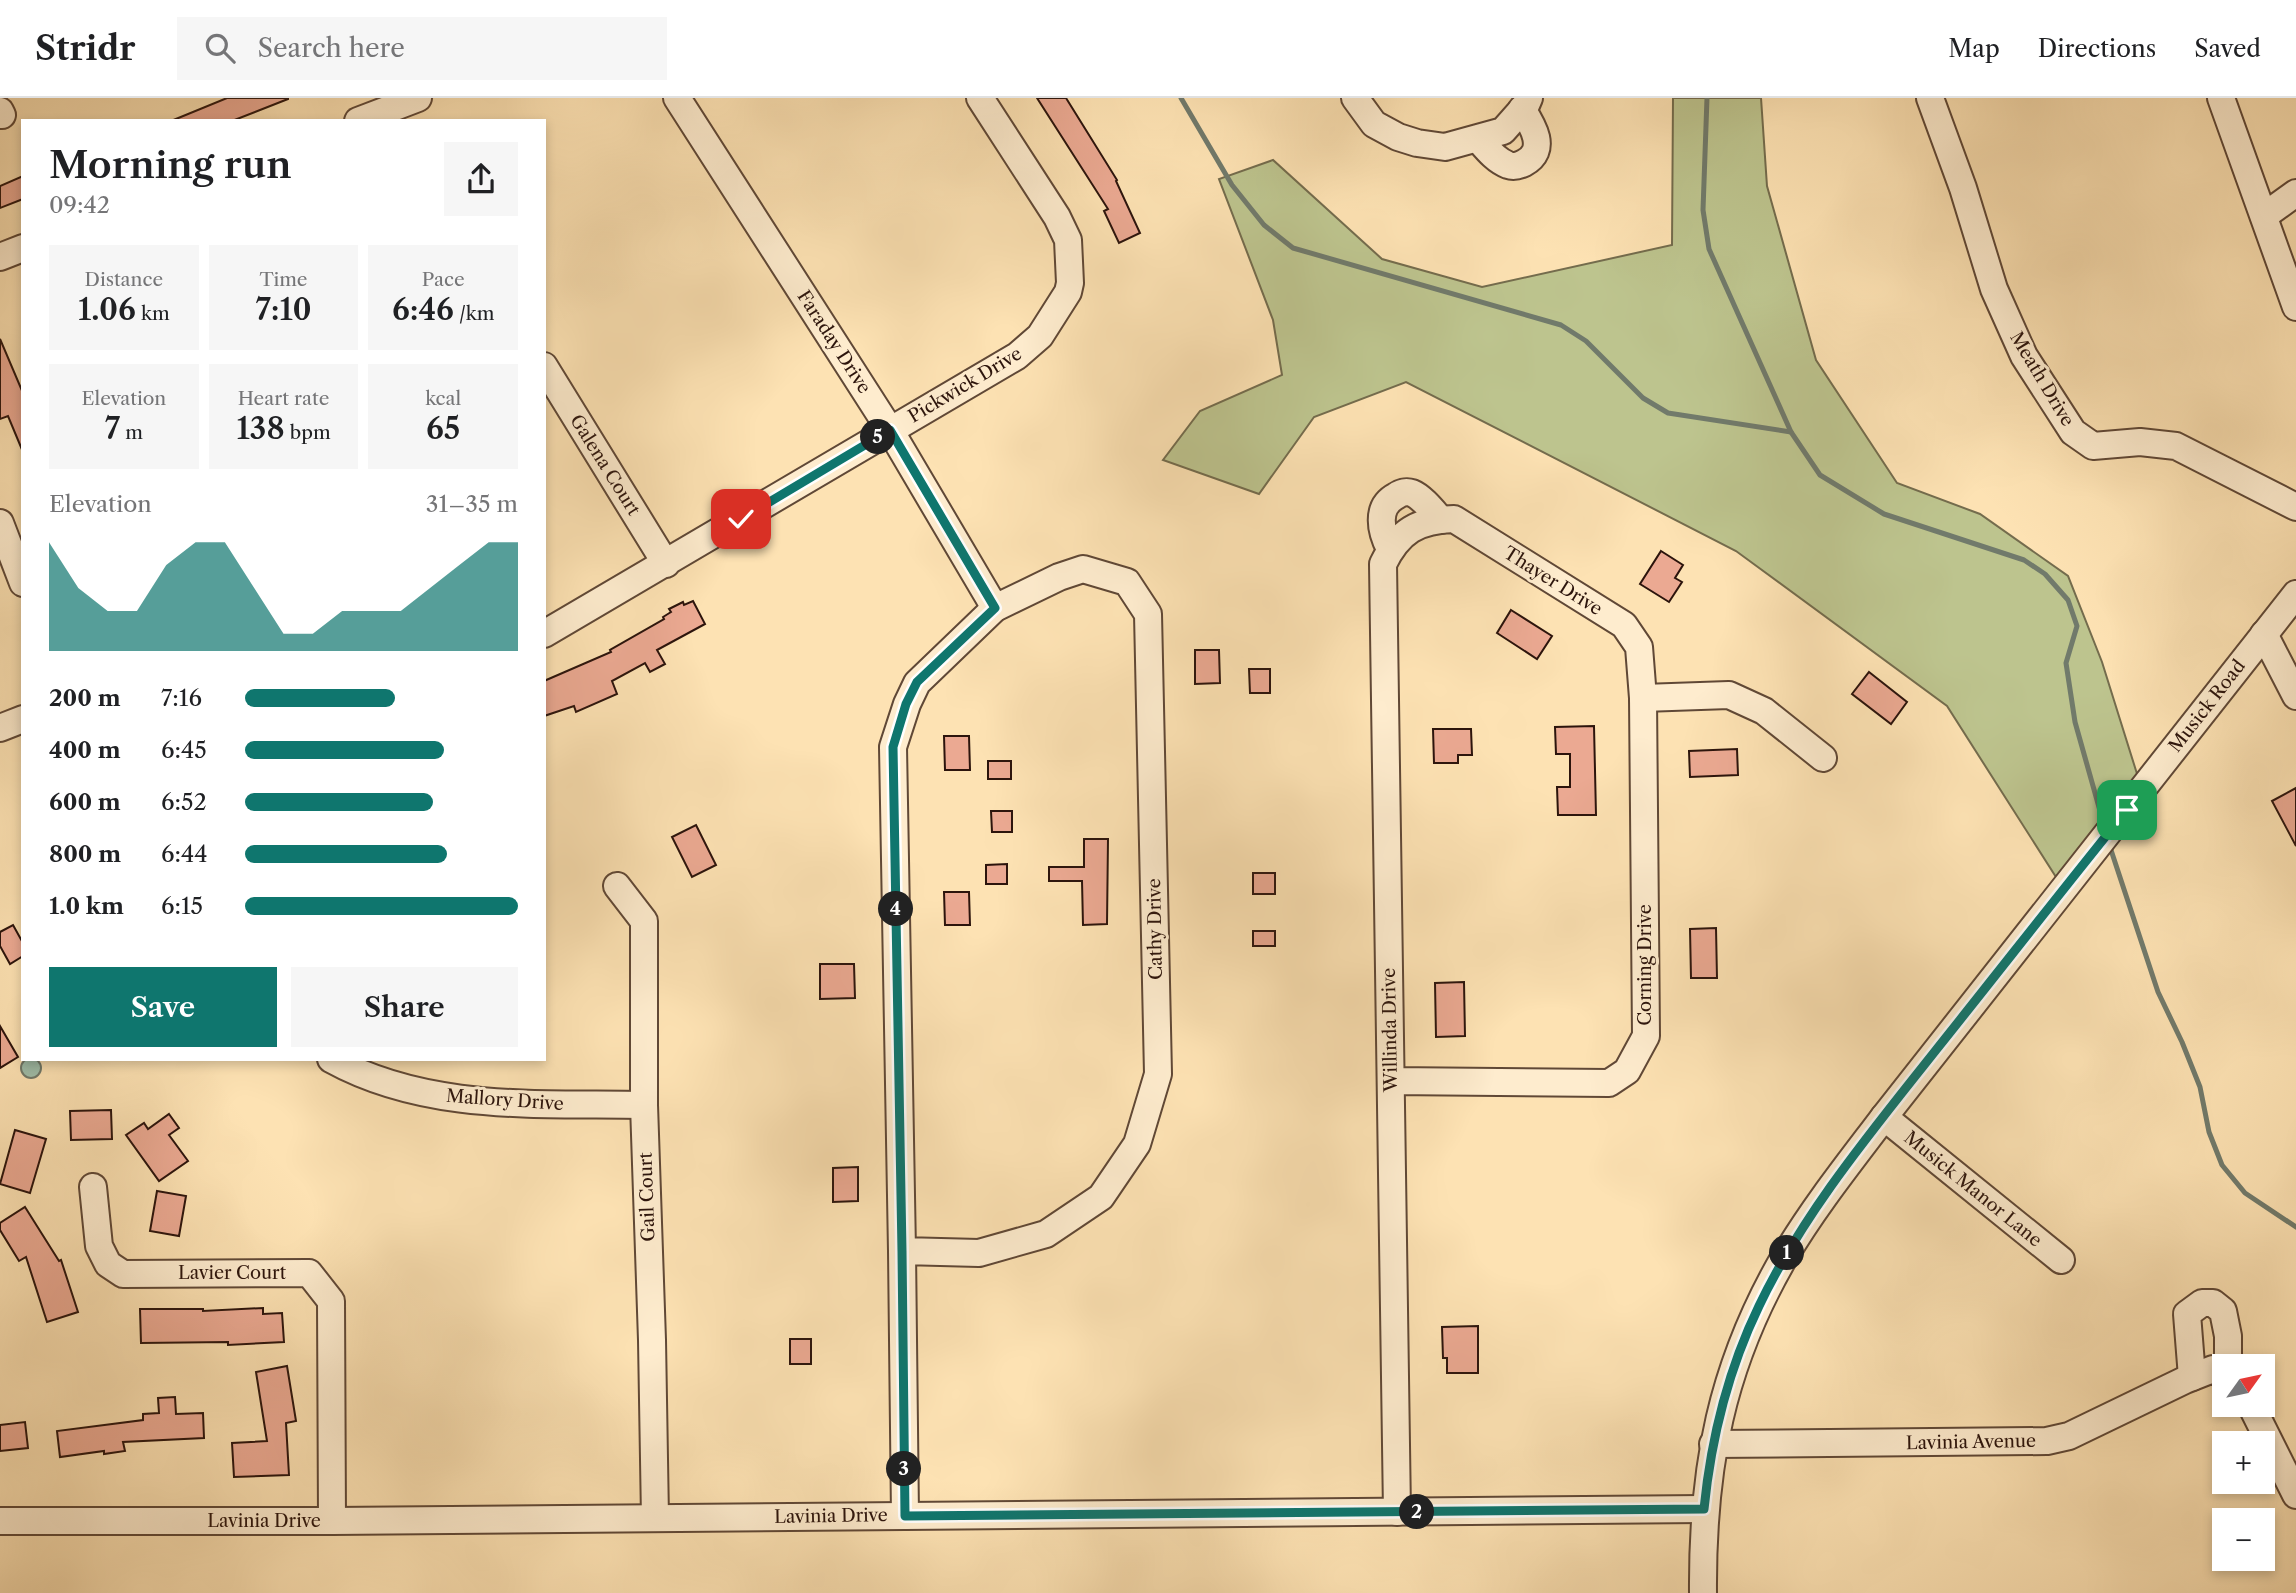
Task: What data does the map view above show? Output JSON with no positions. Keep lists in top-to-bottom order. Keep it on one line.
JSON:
{"streets":{"street":["Faraday Drive","Meath Drive","Pickwick Drive","Galena Court","Thayer Drive","Musick Road","Cathy Drive","Corning Drive","Willinda Drive","Mallory Drive","Musick Manor Lane","Gail Court","Lavier Court","Lavinia Avenue","Lavinia Drive"]},"crossings":[["Faraday Drive","Pickwick Drive"],["Faraday Drive","Cathy Drive"],["Pickwick Drive","Galena Court"],["Thayer Drive","Corning Drive"],["Thayer Drive","Willinda Drive"],["Musick Road","Musick Manor Lane"],["Musick Road","Lavinia Avenue"],["Musick Road","Lavinia Drive"],["Corning Drive","Willinda Drive"],["Willinda Drive","Lavinia Drive"],["Mallory Drive","Gail Court"],["Gail Court","Lavinia Drive"],["Lavier Court","Lavinia Drive"]],"north":"top right","page":{"header":"Stridr","search":"Search here","nav":["Map","Directions","Saved"],"heading":["Morning run","09:42"],"stats":[["Distance","1.06 km"],["Time","7:10"],["Pace","6:46 /km"],["Elevation","7 m"],["Heart rate","138 bpm"],["kcal","65"]],"pins":["5","4","1","3","2"],"chart":["Elevation","31–35 m"],"list":[{"name":"200 m","note":"7:16"},{"name":"400 m","note":"6:45"},{"name":"600 m","note":"6:52"},{"name":"800 m","note":"6:44"},{"name":"1.0 km","note":"6:15"}],"buttons":["Save","Share"],"map_buttons":["+","−"]}}
